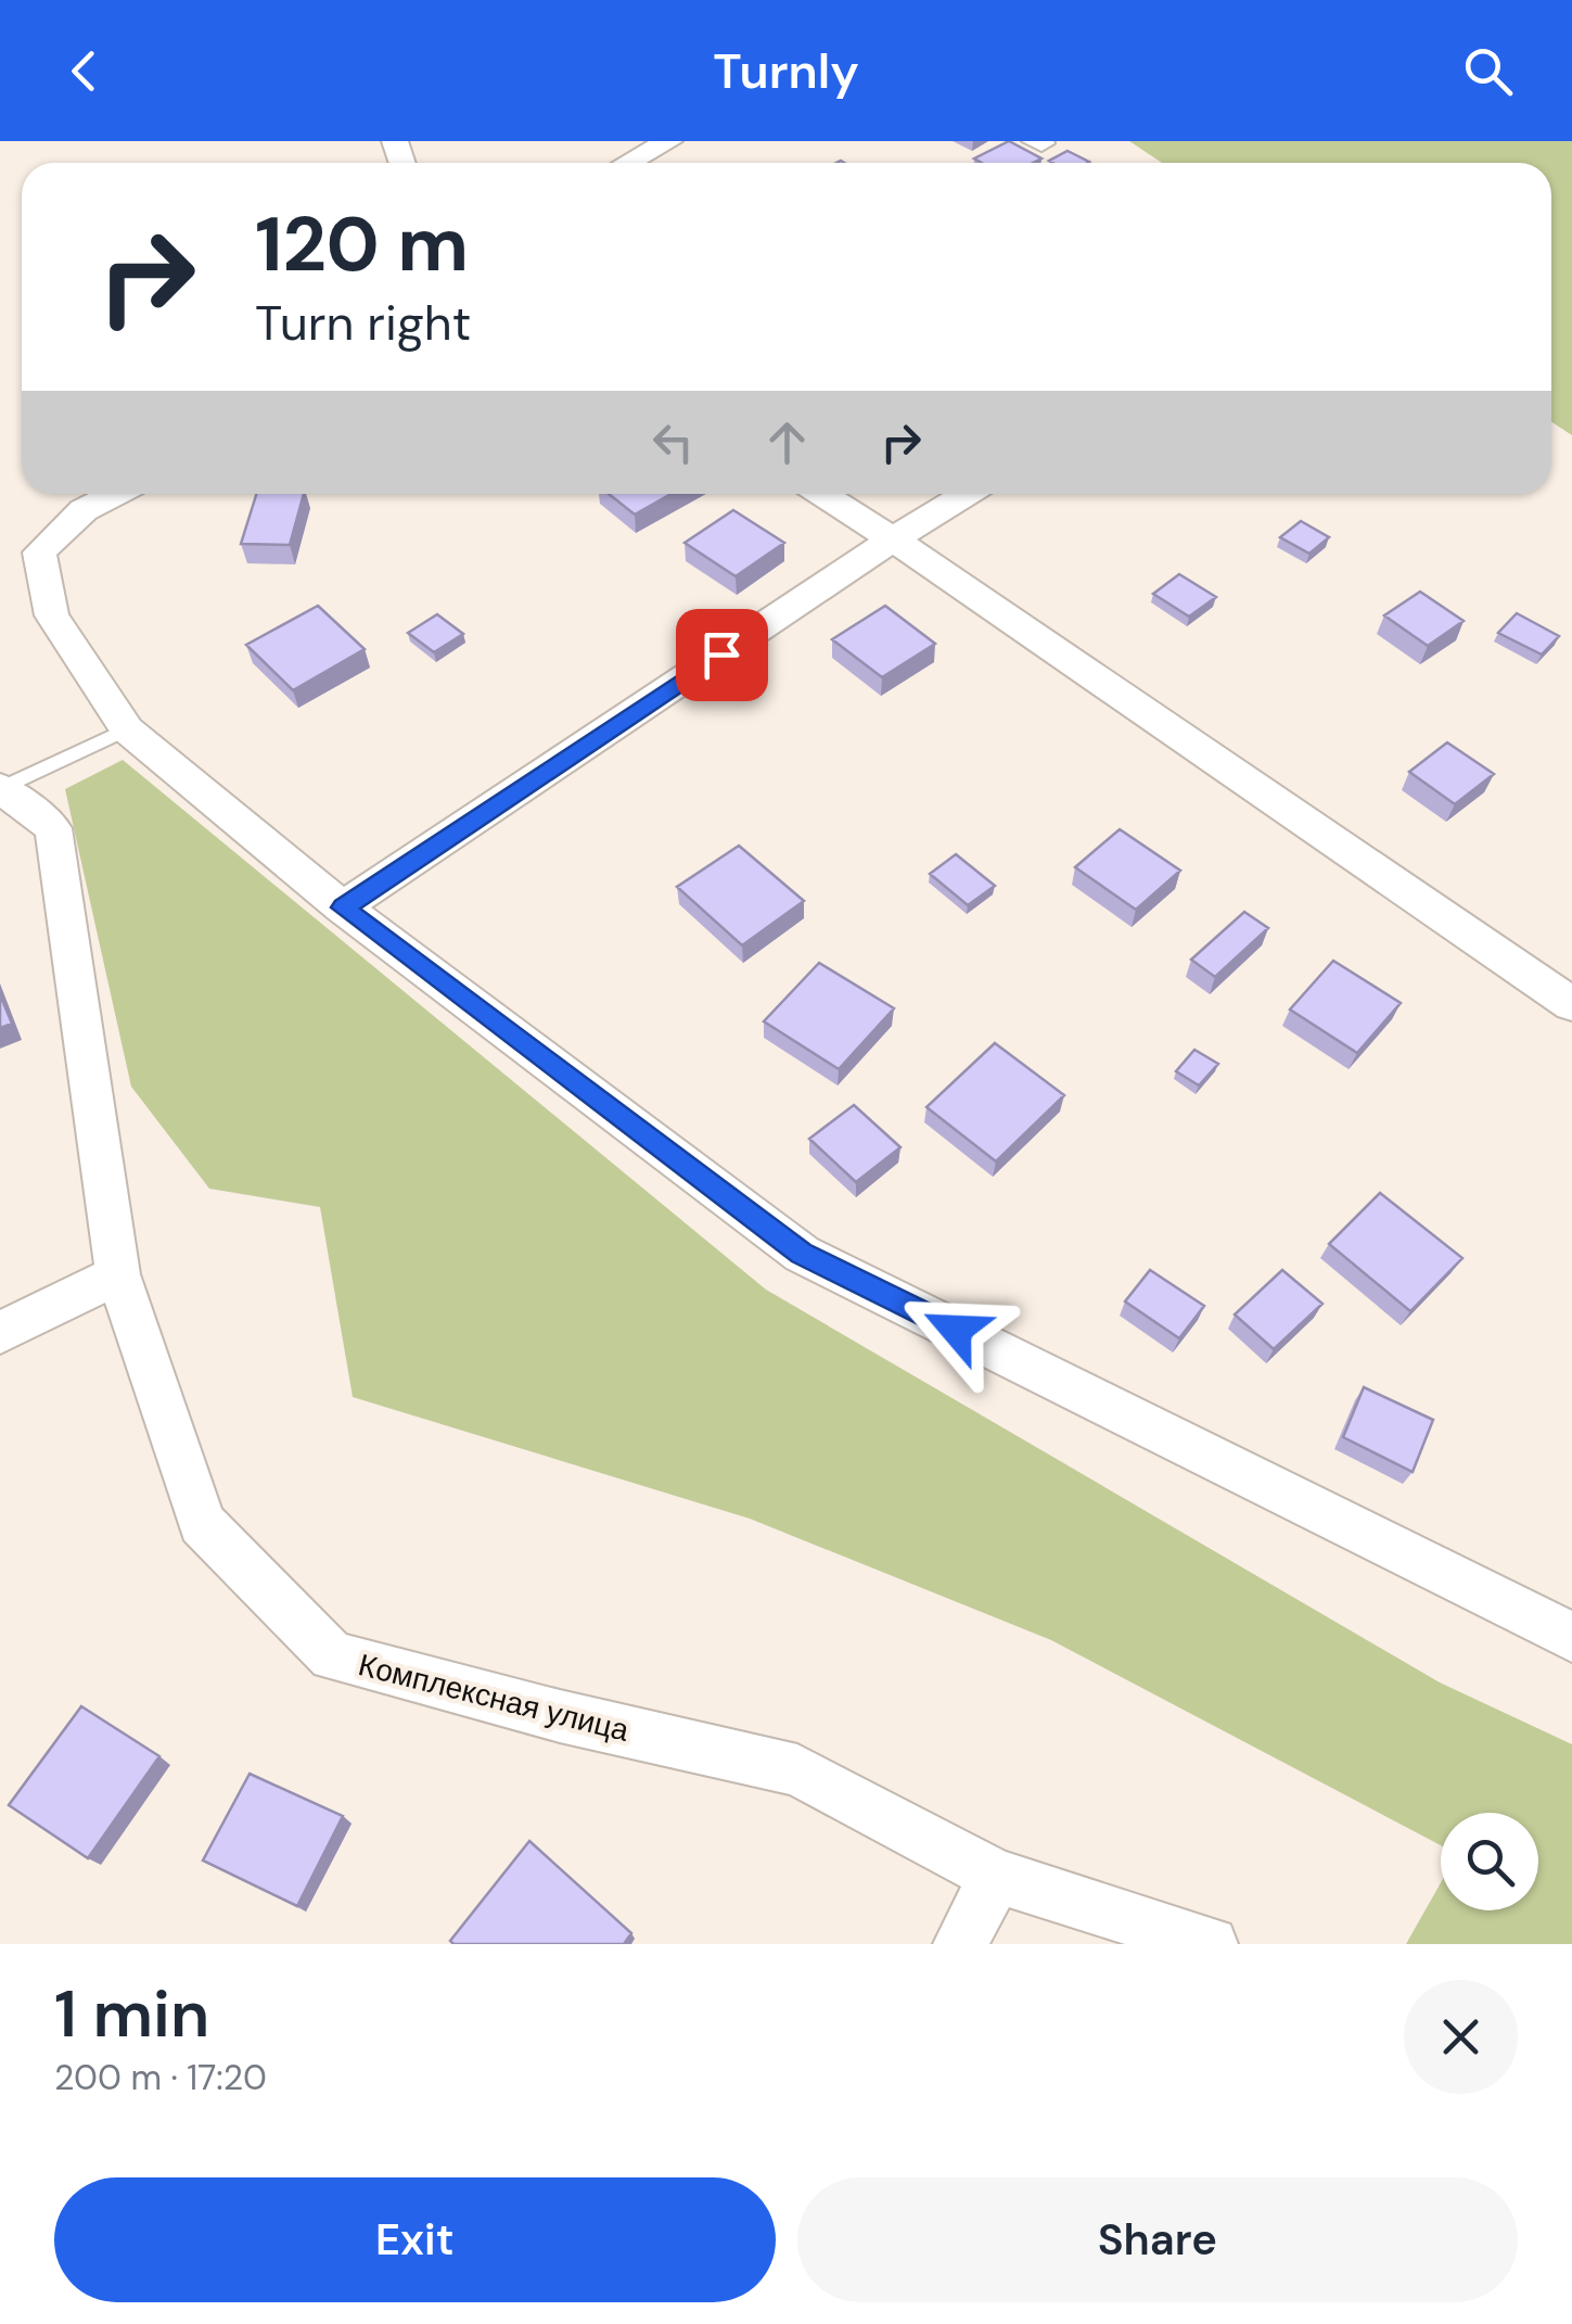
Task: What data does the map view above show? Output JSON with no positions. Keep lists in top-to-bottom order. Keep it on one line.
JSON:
{"streets":{"street":["Комплексная улица"]},"page":{"header":"Turnly","turn":["120 m","Turn right"],"heading":["1 min","200 m · 17:20"],"buttons":["Exit","Share"]}}
